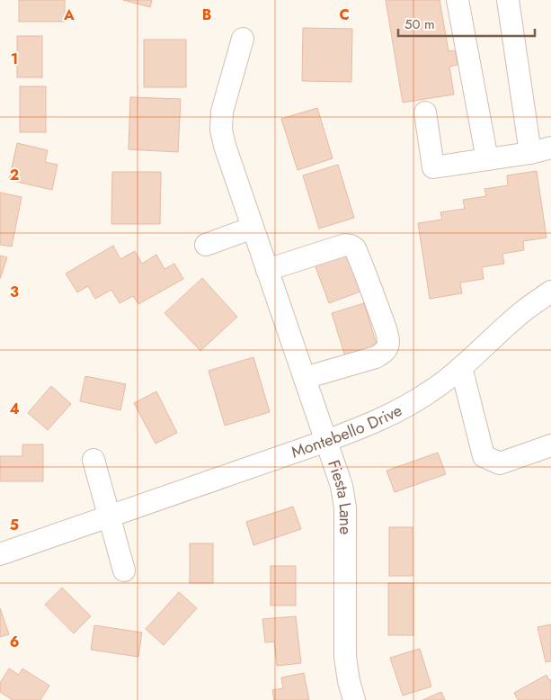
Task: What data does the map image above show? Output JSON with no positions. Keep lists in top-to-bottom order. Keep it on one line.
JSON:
{"streets":{"street":["Montebello Drive","Fiesta Lane"]},"crossings":[["Montebello Drive","Fiesta Lane"]],"scale_bar":"50 m","grid":{"columns":["A","B","C"],"rows":["1","2","3","4","5","6"]}}
